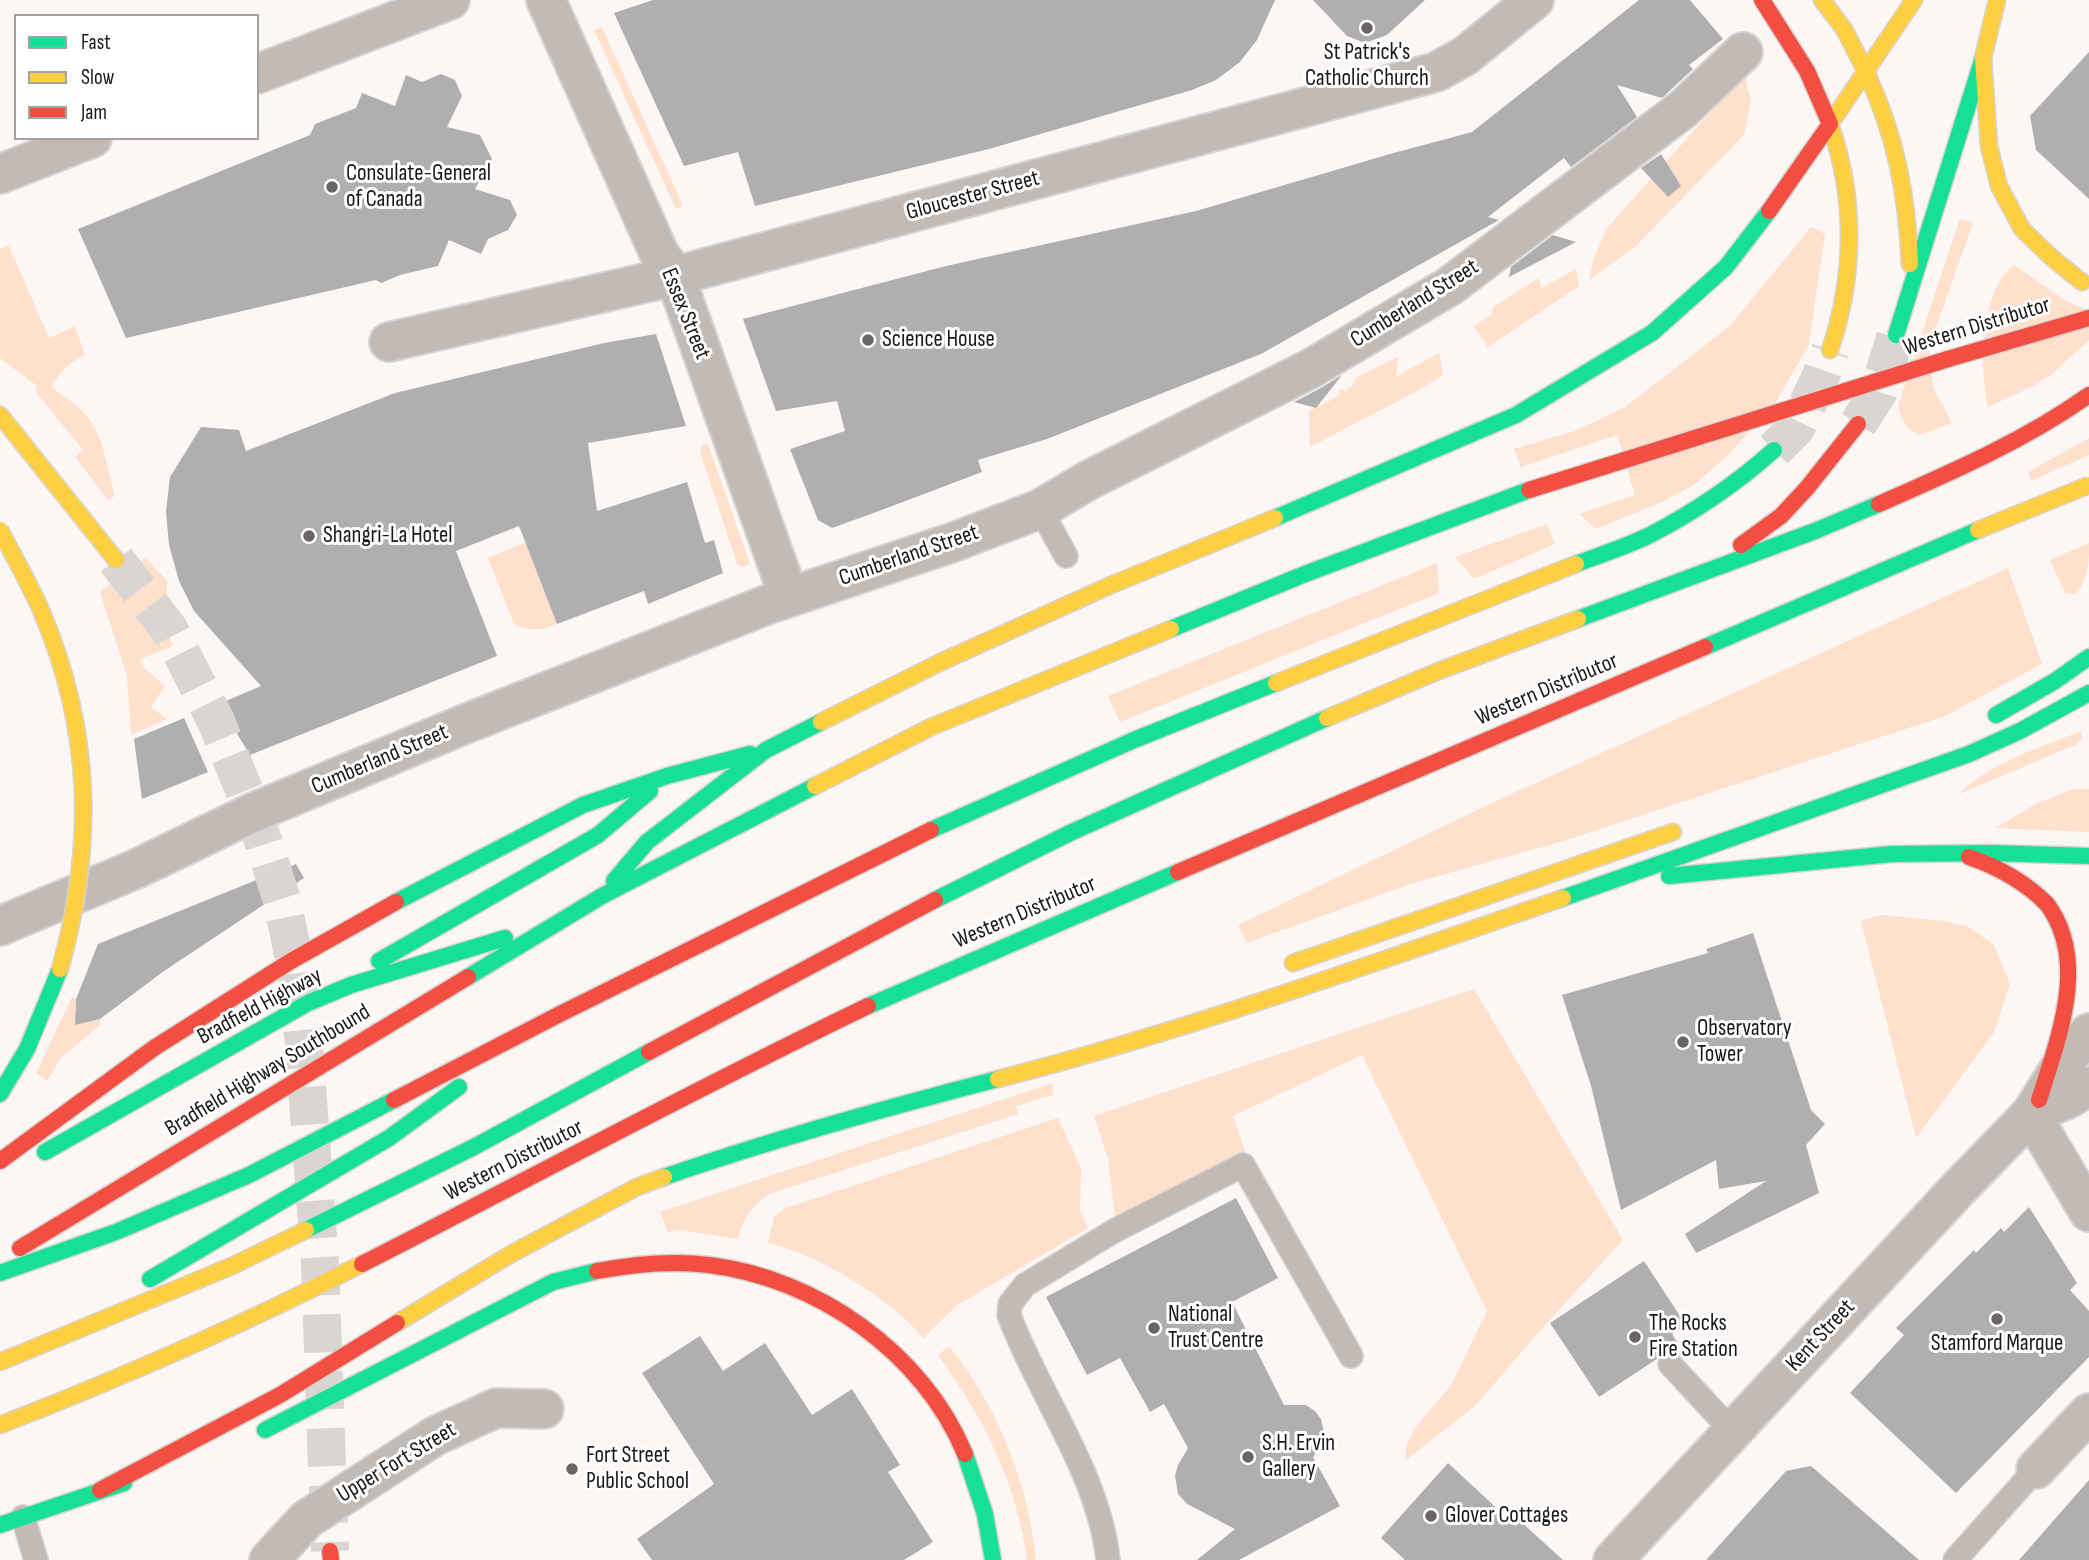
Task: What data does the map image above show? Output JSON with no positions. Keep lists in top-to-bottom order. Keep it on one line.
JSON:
{"streets":{"main road":["Western Distributor","Bradfield Highway","Bradfield Highway Southbound"],"street":["Gloucester Street","Cumberland Street","Essex Street","Kent Street","Upper Fort Street"]},"crossings":[["Gloucester Street","Essex Street"],["Cumberland Street","Essex Street"],["Western Distributor","Bradfield Highway"],["Western Distributor","Bradfield Highway Southbound"],["Bradfield Highway","Bradfield Highway Southbound"]],"places":["St Patrick's Catholic Church","Consulate-General of Canada","Science House","Shangri-La Hotel","Observatory Tower","Stamford Marque","National Trust Centre","The Rocks Fire Station","S.H. Ervin Gallery","Fort Street Public School","Glover Cottages"],"legend":["Fast","Slow","Jam"]}
